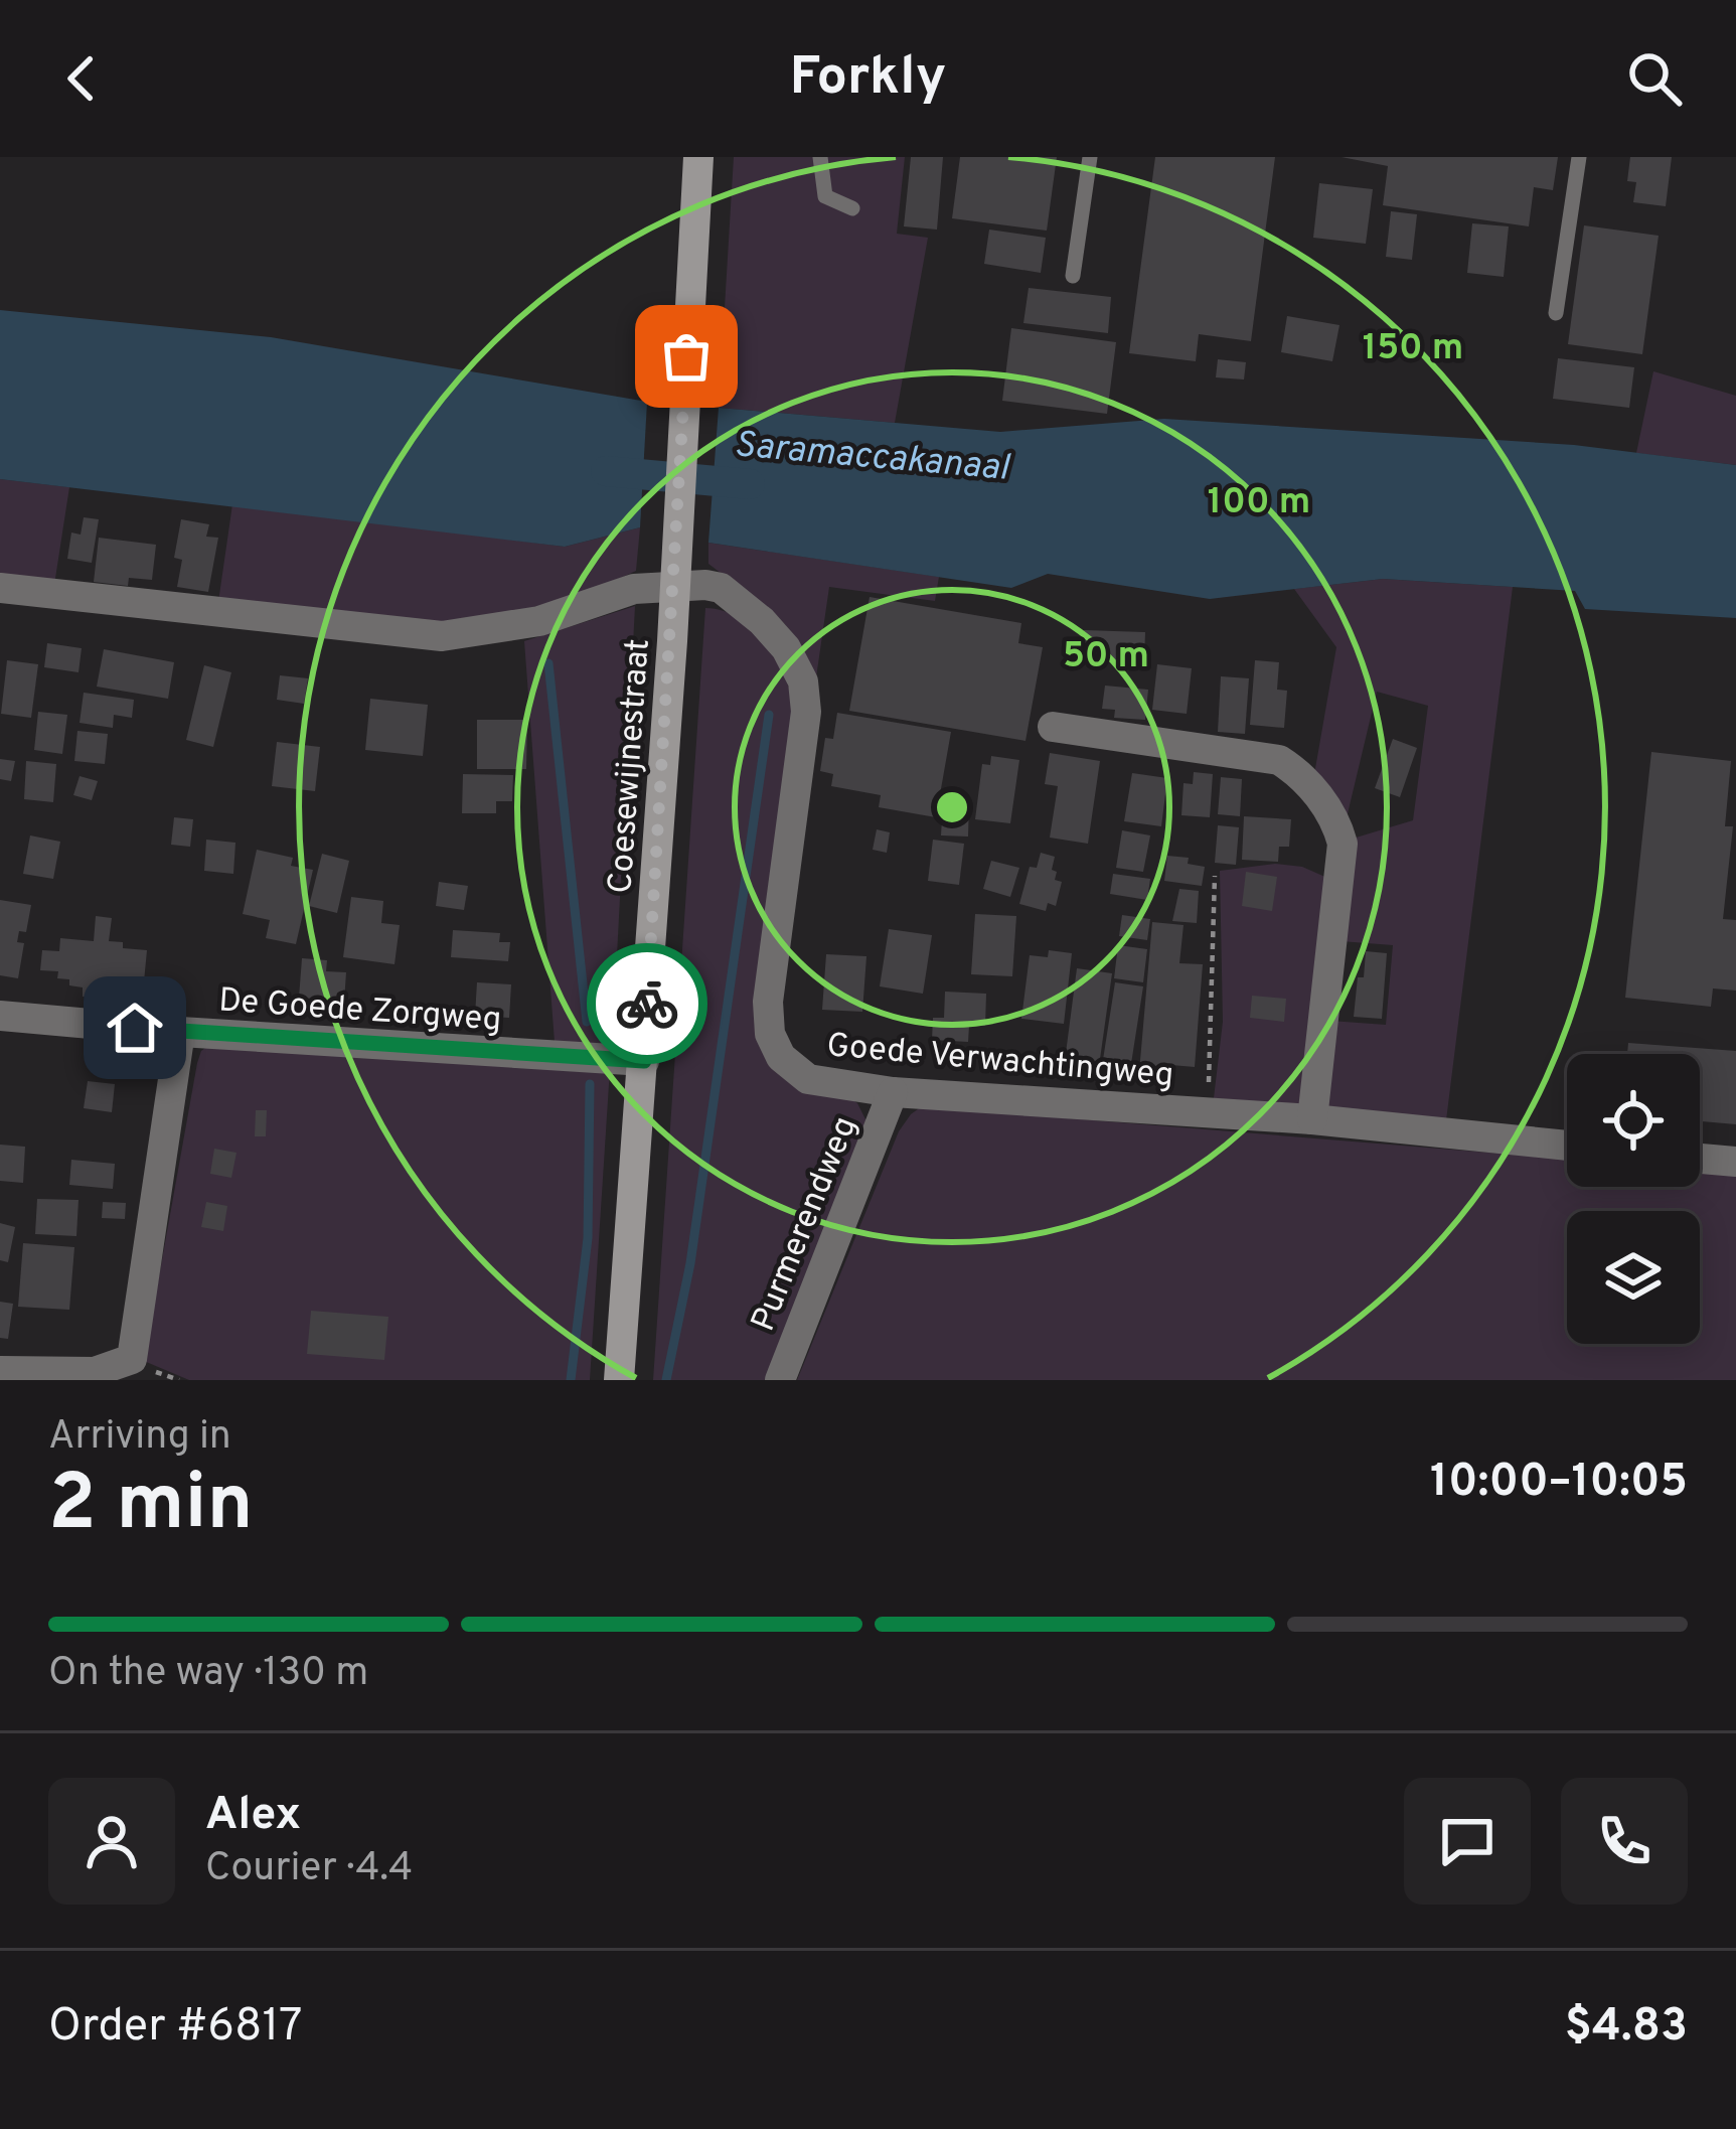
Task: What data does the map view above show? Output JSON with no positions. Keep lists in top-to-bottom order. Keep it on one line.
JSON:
{"streets":{"main road":["Coesewijnestraat"],"street":["De Goede Zorgweg","Goede Verwachtingweg","Purmerendweg"]},"crossings":[["Coesewijnestraat","De Goede Zorgweg"],["Goede Verwachtingweg","Purmerendweg"]],"water":["Saramaccakanaal"],"page":{"header":"Forkly","heading":["2 min","Arriving in","10:00–10:05"],"panel":["Alex","Courier · 4.4","Order #6817","$4.83"],"bar":"On the way · 130 m"},"rings":["150 m","100 m","50 m"]}
